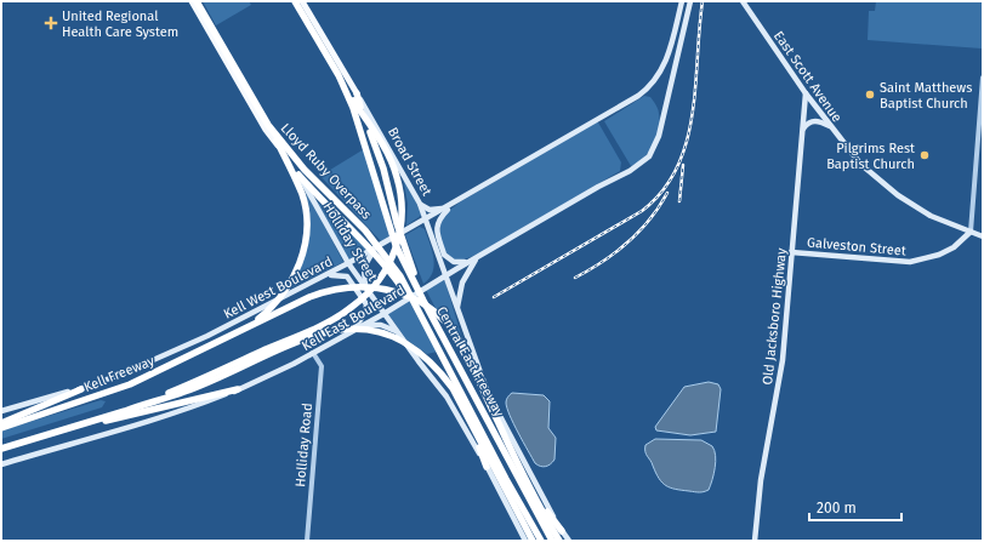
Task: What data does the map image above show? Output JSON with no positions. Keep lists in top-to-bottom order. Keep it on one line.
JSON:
{"streets":{"highway":["Lloyd Ruby Overpass","Central East Freeway","Kell Freeway"],"main road":["East Scott Avenue","Broad Street","Holliday Street","Galveston Street","Kell West Boulevard","Old Jacksboro Highway","Kell East Boulevard"],"street":["Holliday Road"]},"crossings":[["East Scott Avenue","Galveston Street"],["East Scott Avenue","Old Jacksboro Highway"],["Broad Street","Kell West Boulevard"],["Broad Street","Kell East Boulevard"],["Broad Street","Central East Freeway"],["Lloyd Ruby Overpass","Central East Freeway"],["Holliday Street","Kell West Boulevard"],["Holliday Street","Kell East Boulevard"],["Galveston Street","Old Jacksboro Highway"],["Kell East Boulevard","Holliday Road"]],"places":{"health":["United Regional Health Care System"],"other":["Saint Matthews Baptist Church","Pilgrims Rest Baptist Church"]},"scale_bar":"200 m"}
